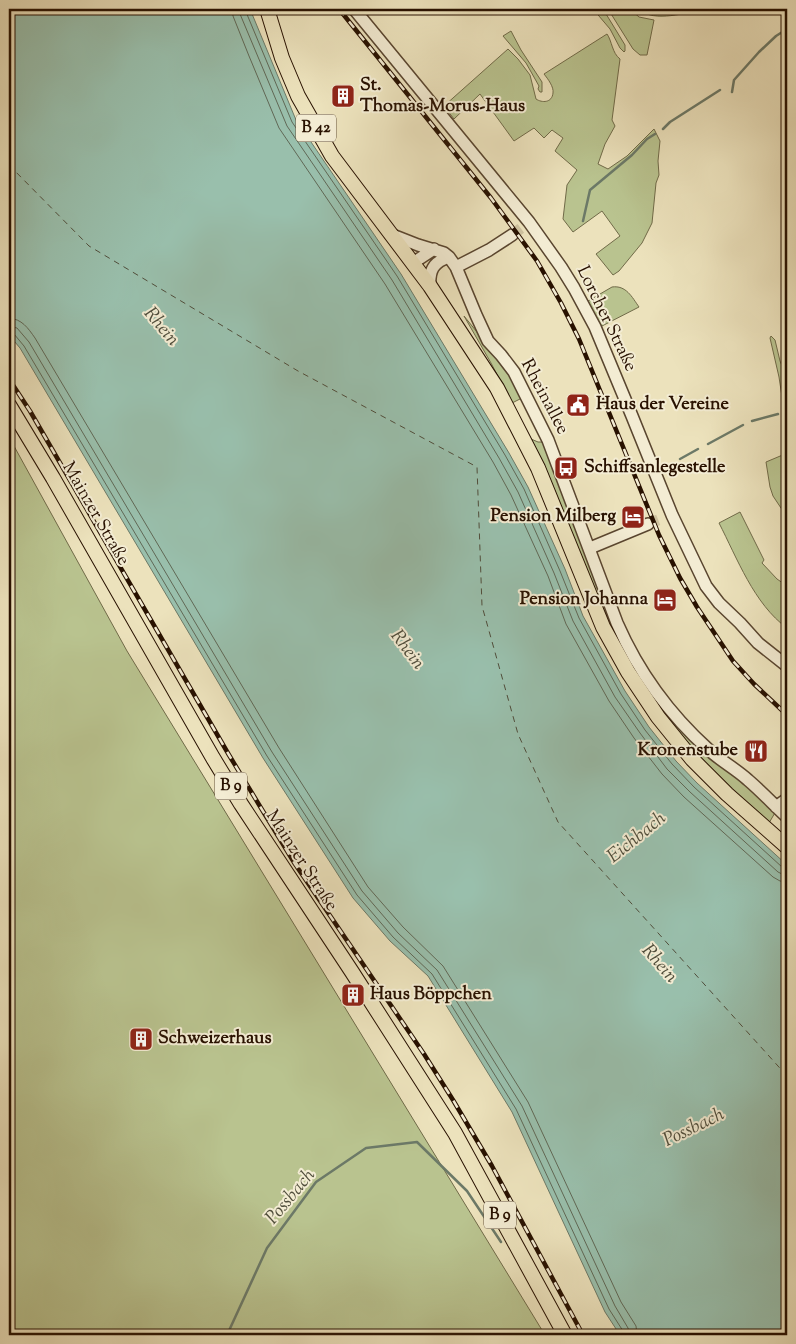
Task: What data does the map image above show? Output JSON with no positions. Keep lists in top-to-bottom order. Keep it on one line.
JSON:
{"streets":{"main road":["B 42","Mainzer Straße","B 9"],"street":["Lorcher Straße","Rheinallee"]},"crossings":[["B 42","Rheinallee"]],"water":["Rhein","Eichbach","Possbach"],"places":{"building":["St. Thomas-Morus-Haus","Haus Böppchen","Schweizerhaus"],"public building":["Haus der Vereine"],"bus stop":["Schiffsanlegestelle"],"hotel":["Pension Milberg","Pension Johanna"],"restaurant":["Kronenstube"]}}
